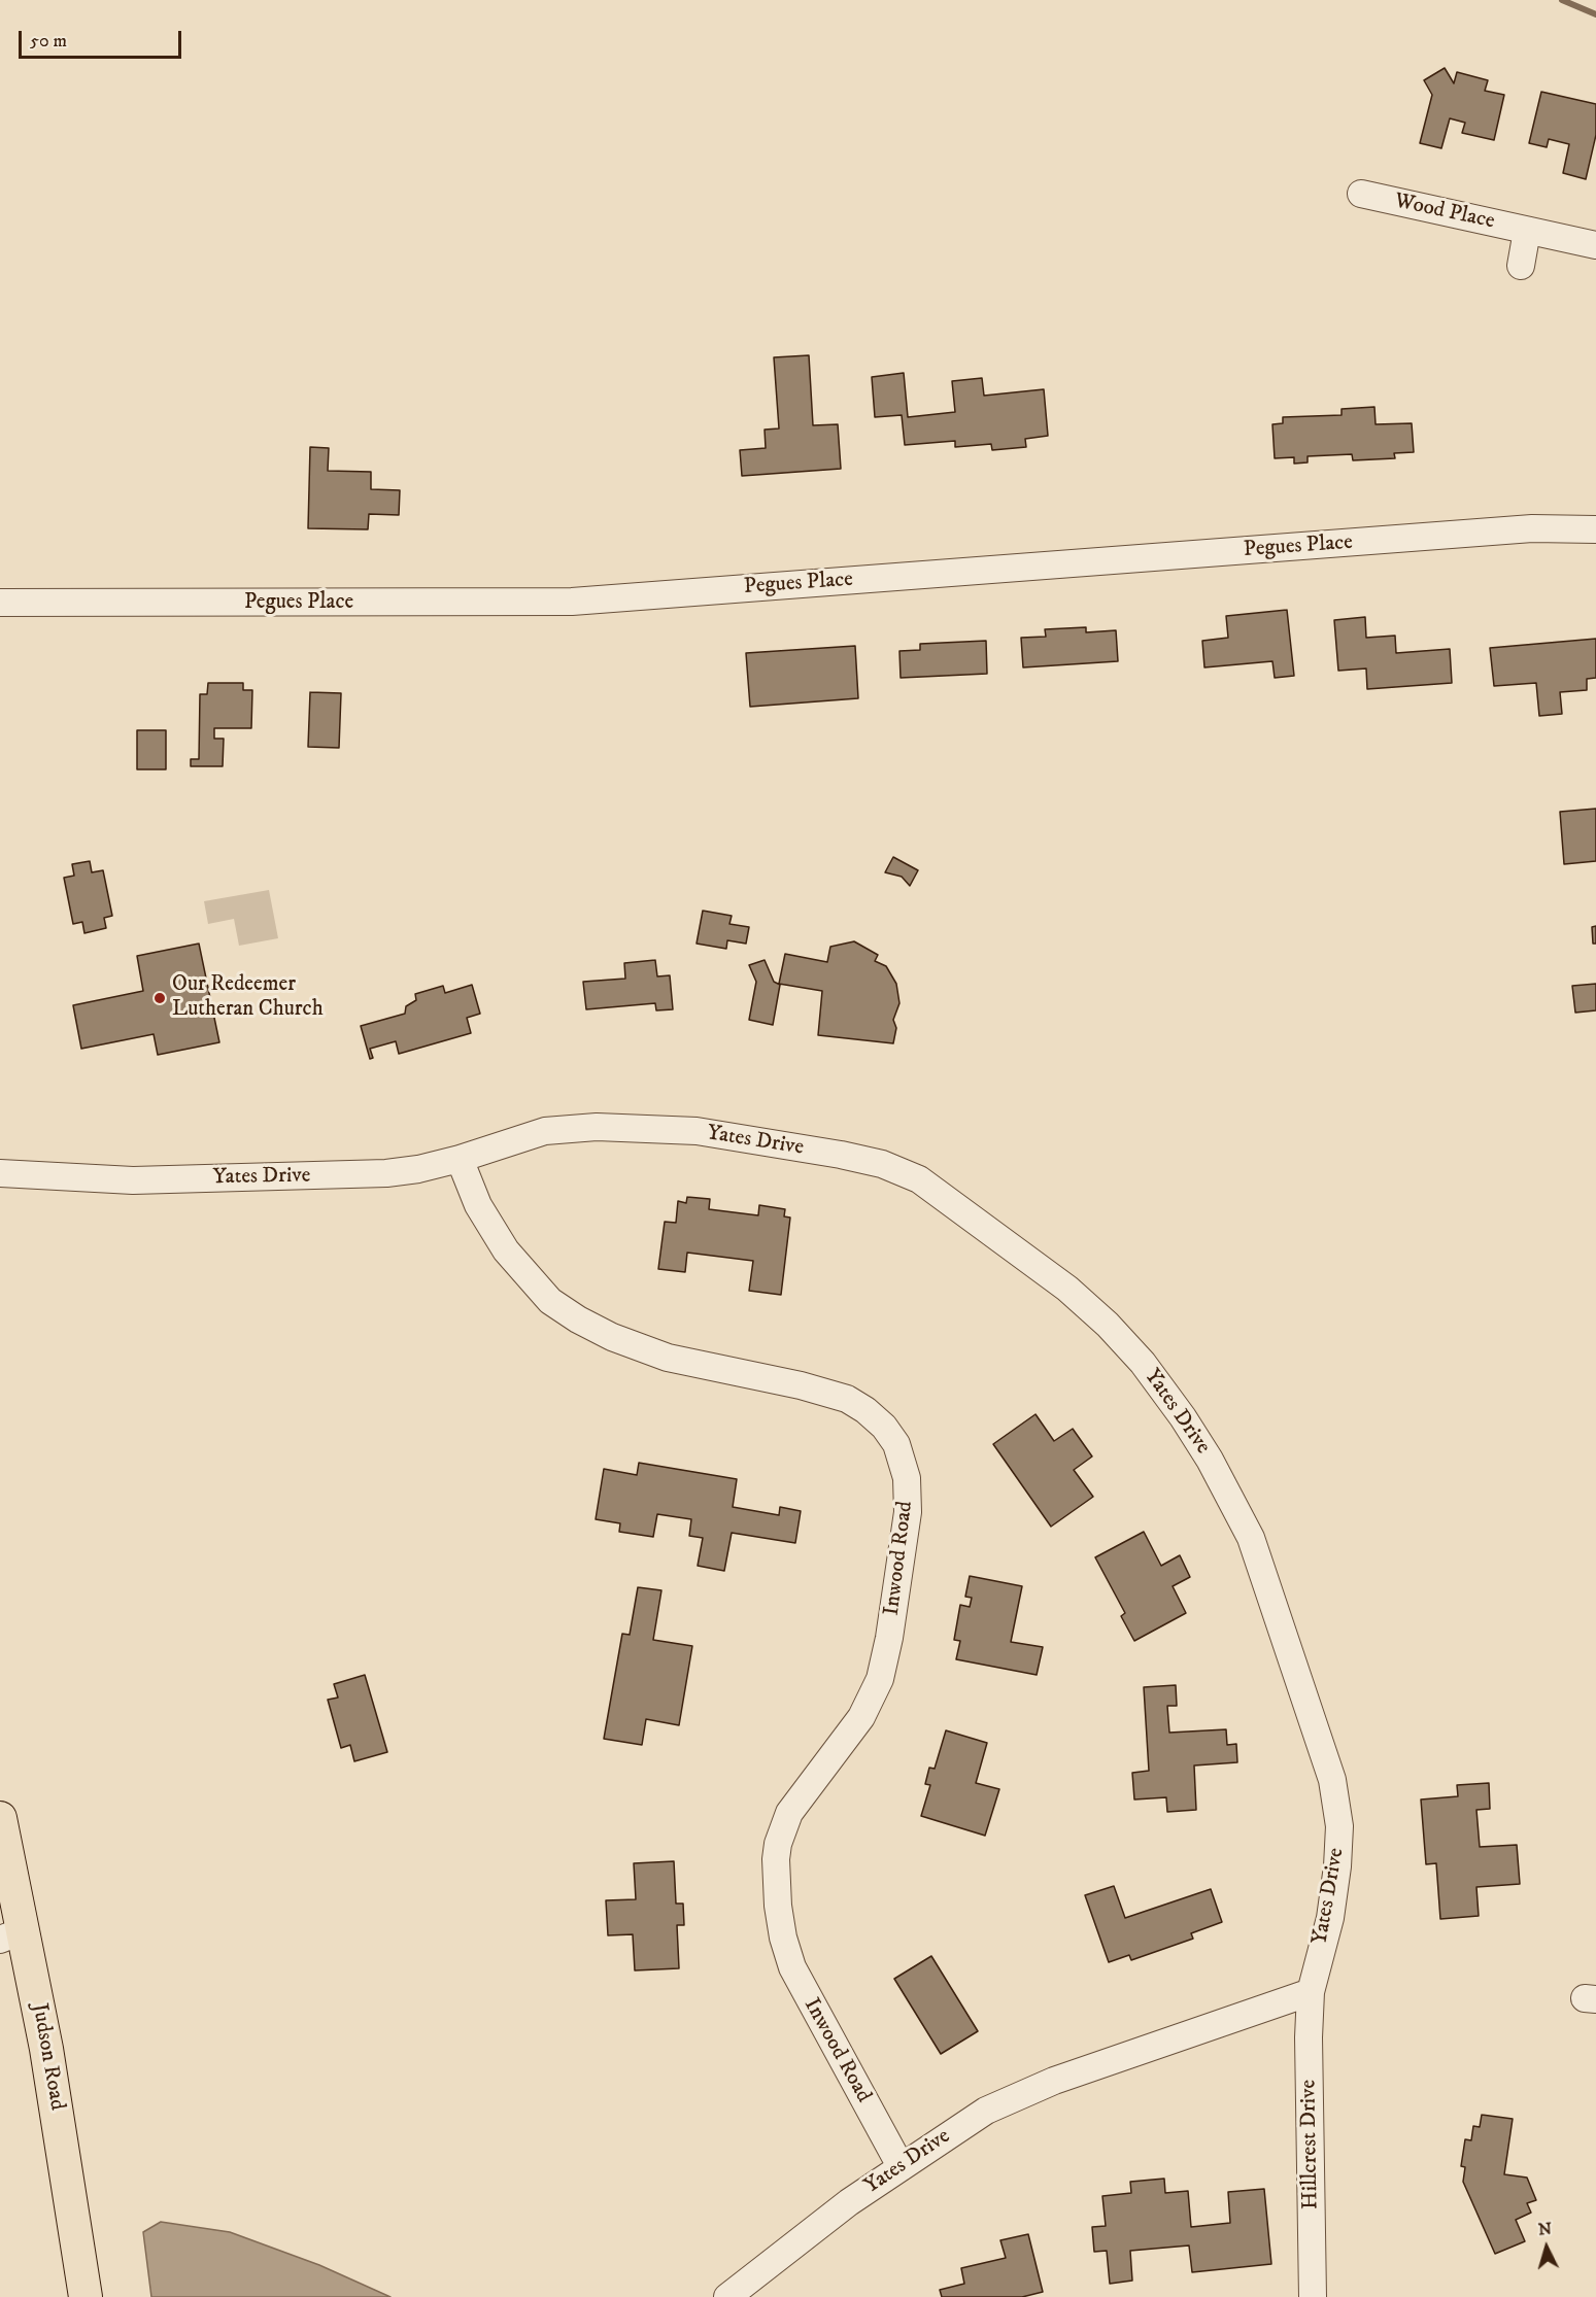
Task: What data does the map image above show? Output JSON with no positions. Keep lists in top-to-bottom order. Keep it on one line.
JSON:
{"streets":{"main road":["Judson Road"],"street":["Wood Place","Pegues Place","Yates Drive","Inwood Road","Hillcrest Drive"]},"crossings":[["Yates Drive","Inwood Road"],["Yates Drive","Hillcrest Drive"]],"places":["Our Redeemer Lutheran Church"],"scale_bar":"50 m","north":"top"}
